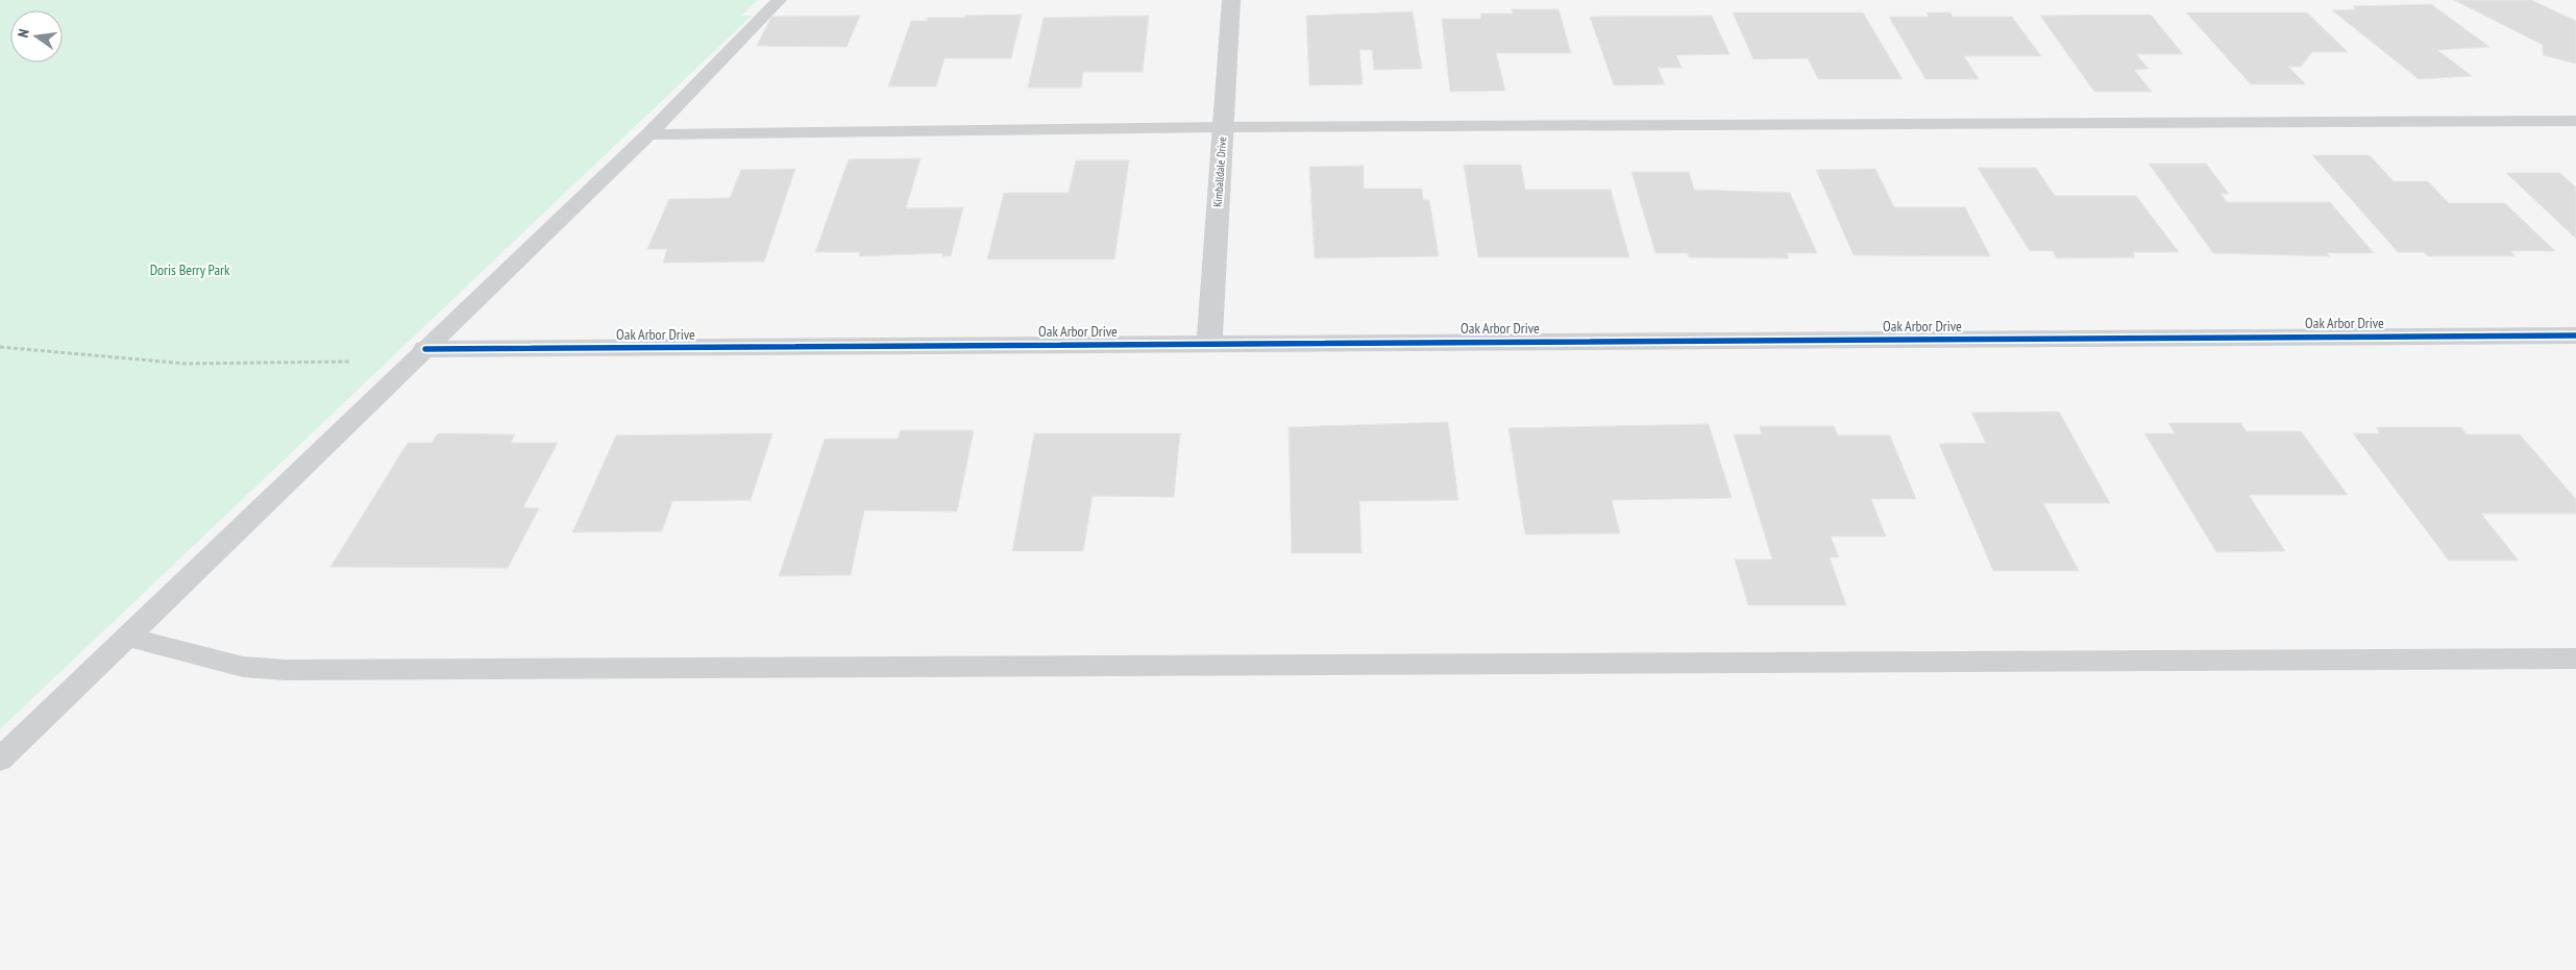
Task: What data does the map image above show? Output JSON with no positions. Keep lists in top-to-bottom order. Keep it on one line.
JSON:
{"streets":{"street":["Kimballdale Drive","Oak Arbor Drive"]},"crossings":[["Kimballdale Drive","Oak Arbor Drive"]],"parks":["Doris Berry Park"],"north":"left"}
